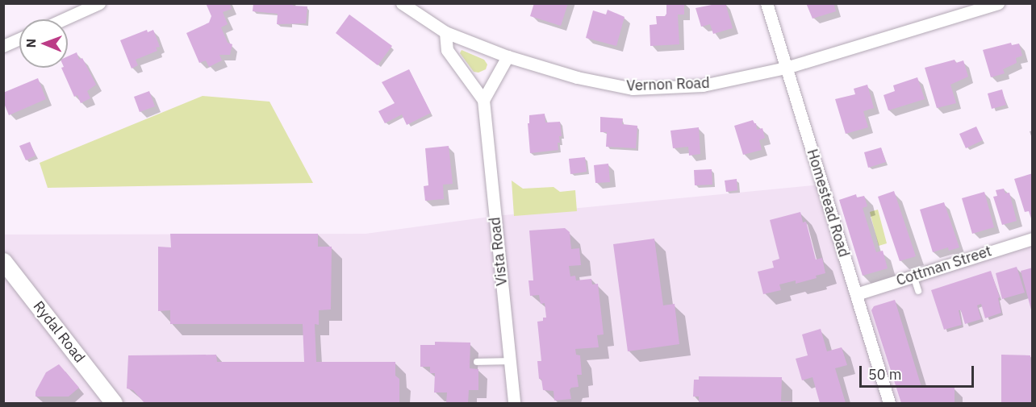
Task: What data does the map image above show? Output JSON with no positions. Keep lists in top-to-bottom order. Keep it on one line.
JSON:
{"streets":{"street":["Vernon Road","Homestead Road","Vista Road","Cottman Street","Rydal Road"]},"crossings":[["Vernon Road","Homestead Road"],["Homestead Road","Cottman Street"]],"scale_bar":"50 m","north":"left"}
